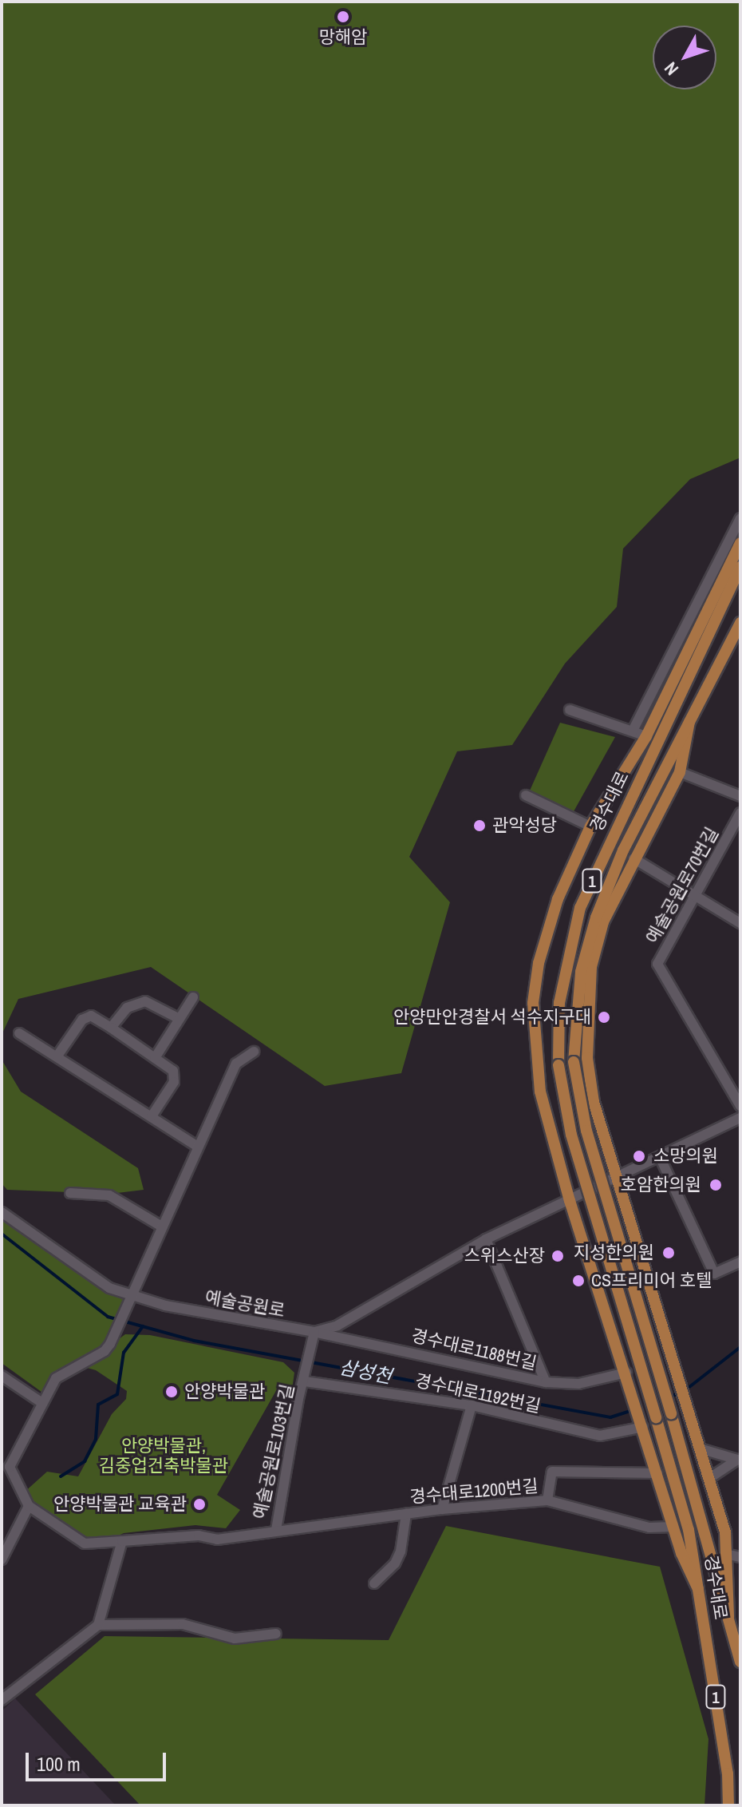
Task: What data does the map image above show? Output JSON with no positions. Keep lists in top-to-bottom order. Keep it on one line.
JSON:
{"streets":{"main road":["경수대로","1"],"street":["예술공원로70번길","예술공원로","경수대로1188번길","경수대로1192번길","예술공원로103번길","경수대로1200번길"]},"crossings":[["예술공원로","경수대로1188번길"],["예술공원로","예술공원로103번길"],["경수대로1188번길","예술공원로103번길"],["경수대로1192번길","예술공원로103번길"],["예술공원로103번길","경수대로1200번길"]],"water":["삼성천"],"parks":["안양박물관, 김중업건축박물관"],"places":["망해암","관악성당","안양만안경찰서 석수지구대","소망의원","호암한의원","지성한의원","스위스산장","CS프리미어 호텔","안양박물관","안양박물관 교육관"],"scale_bar":"100 m","north":"bottom left"}
